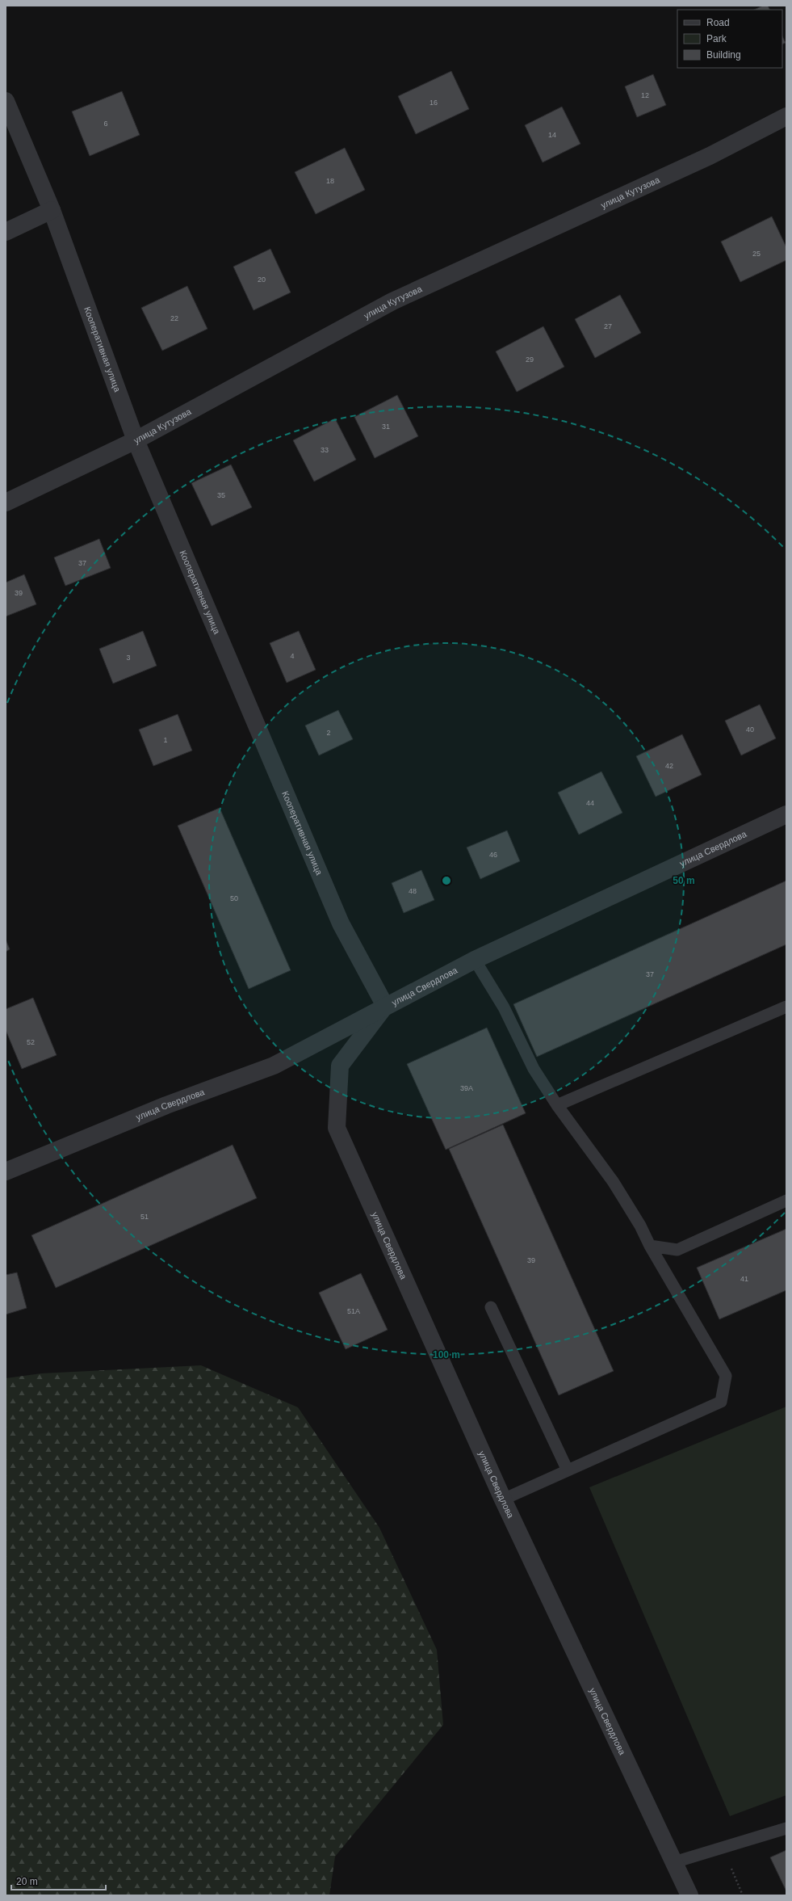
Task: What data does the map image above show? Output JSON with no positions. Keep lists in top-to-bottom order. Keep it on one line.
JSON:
{"streets":{"street":["улица Кутузова","Кооперативная улица","улица Свердлова"]},"crossings":[["улица Кутузова","Кооперативная улица"],["Кооперативная улица","улица Свердлова"]],"house_numbers":["12","16","6","14","18","25","20","22","27","29","31","33","35","37","39","4","3","40","2","1","42","44","46","48","50","37","52","39А","51","39","41","51А"],"legend":["Road","Park","Building"],"scale_bar":"20 m","rings":["50 m","100 m"]}
